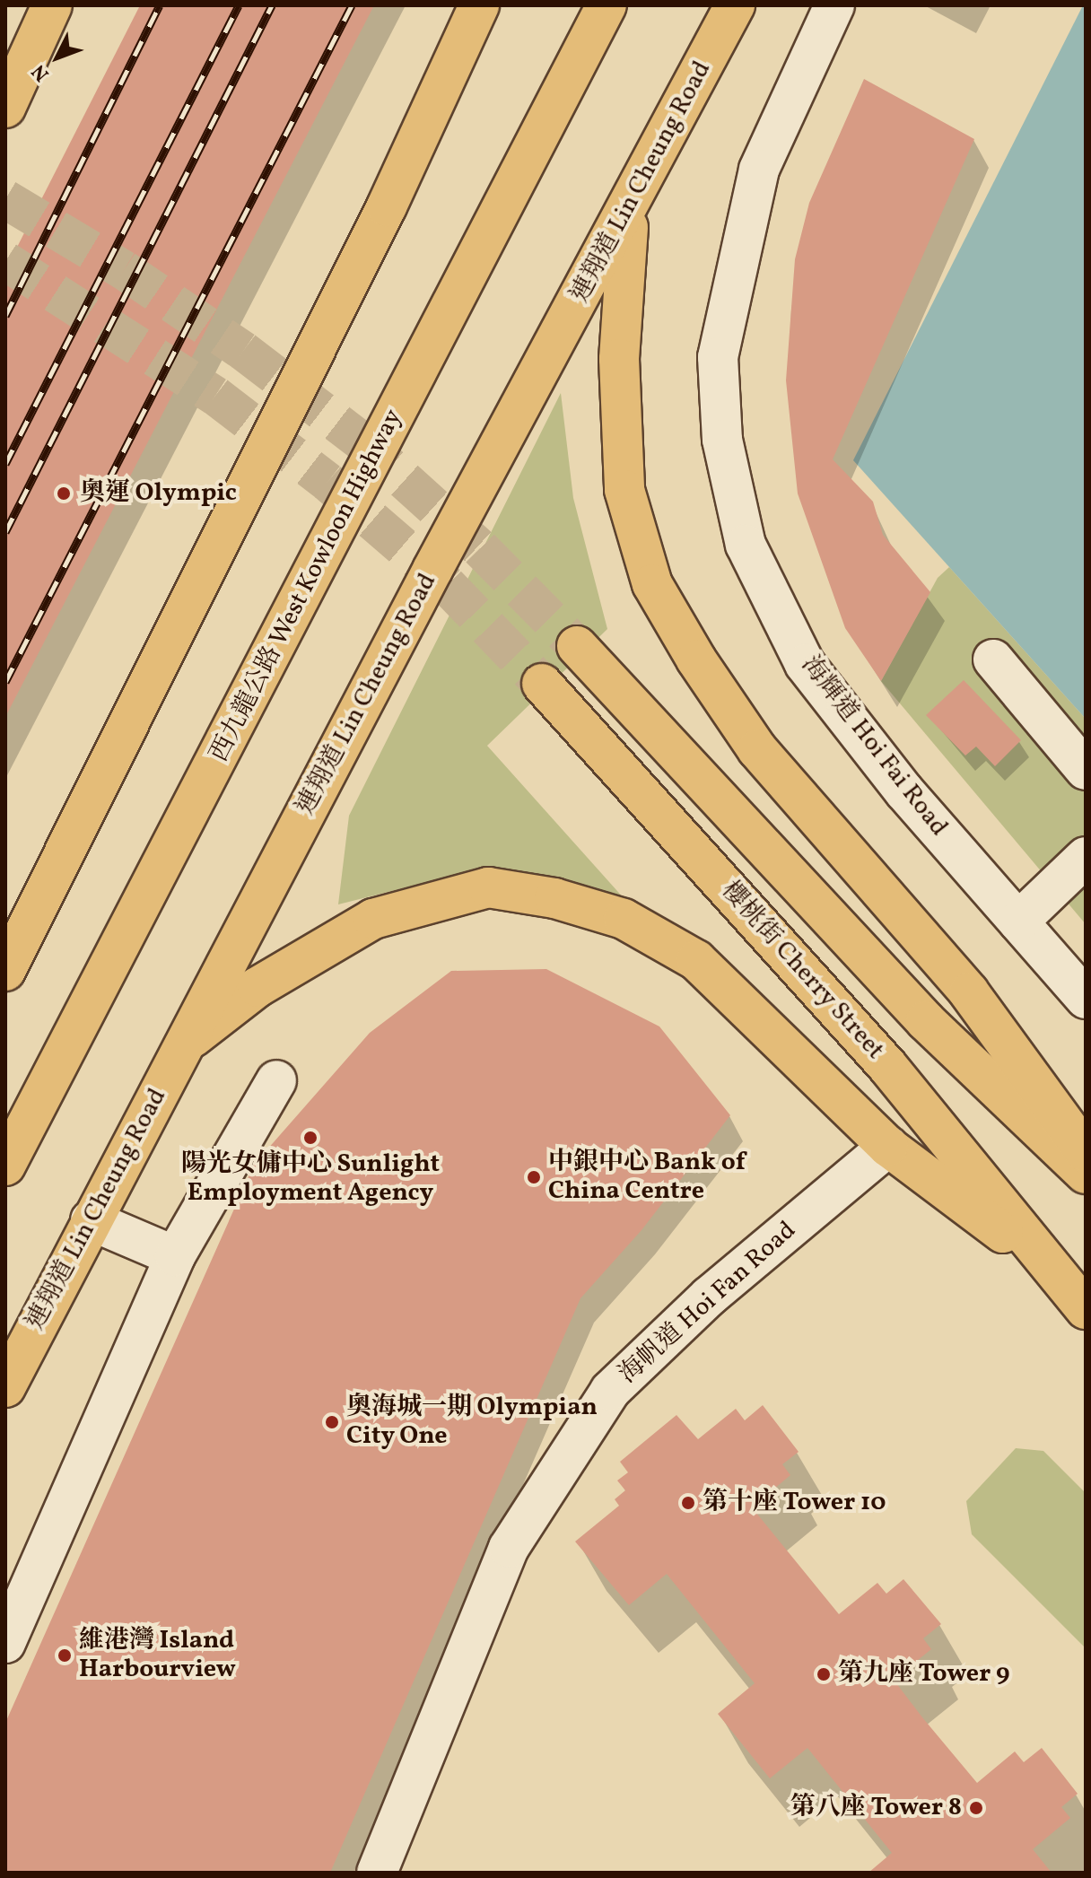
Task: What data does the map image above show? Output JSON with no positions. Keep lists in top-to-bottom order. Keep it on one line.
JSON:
{"streets":{"main road":["連翔道 Lin Cheung Road","西九龍公路 West Kowloon Highway","櫻桃街 Cherry Street"],"street":["海輝道 Hoi Fai Road","海帆道 Hoi Fan Road"]},"crossings":[["連翔道 Lin Cheung Road","櫻桃街 Cherry Street"],["櫻桃街 Cherry Street","海帆道 Hoi Fan Road"]],"places":["奧運 Olympic","陽光女傭中心 Sunlight Employment Agency","中銀中心 Bank of China Centre","奧海城一期 Olympian City One","第十座 Tower 10","維港灣 Island Harbourview","第九座 Tower 9","第八座 Tower 8"],"north":"bottom left"}
